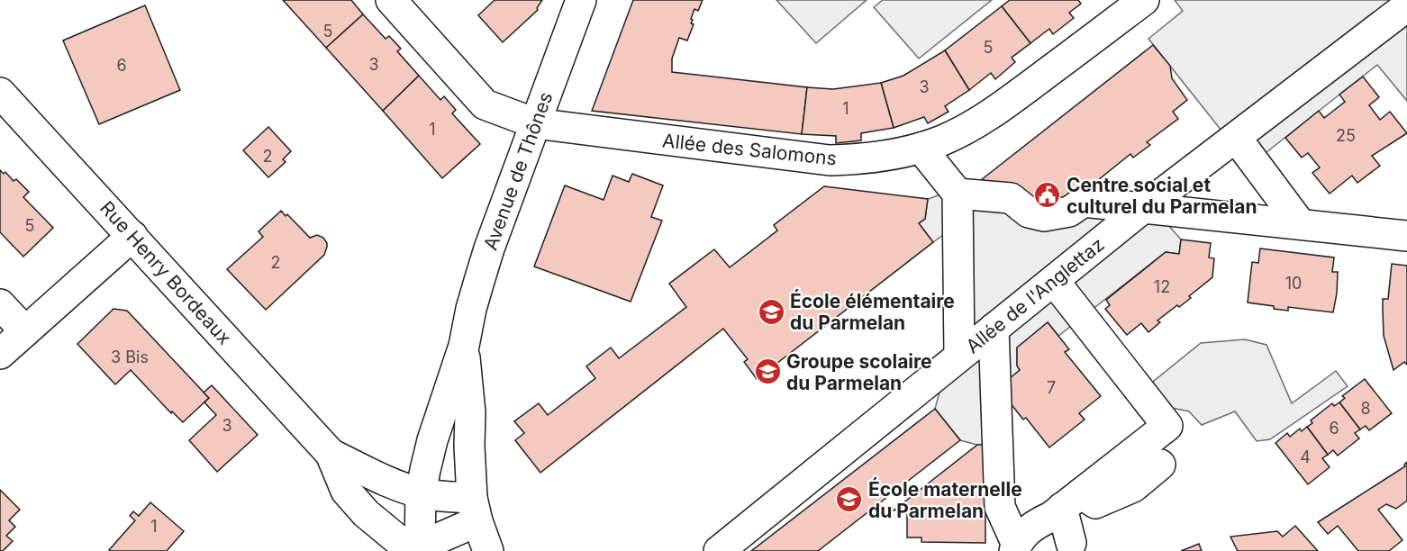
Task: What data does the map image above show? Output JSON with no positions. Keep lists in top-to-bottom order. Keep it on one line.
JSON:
{"streets":{"street":["Allée des Salomons","Avenue de Thônes","Rue Henry Bordeaux","Allée de l'Anglettaz"]},"crossings":[["Allée des Salomons","Avenue de Thônes"]],"places":{"public building":["Centre social et culturel du Parmelan"],"school or university":["École élémentaire du Parmelan","Groupe scolaire du Parmelan","École maternelle du Parmelan"]},"house_numbers":["5","5","3","6","3","1","1","25","2","5","2","10","12","3 Bis","7","8","3","6","4","1"]}
